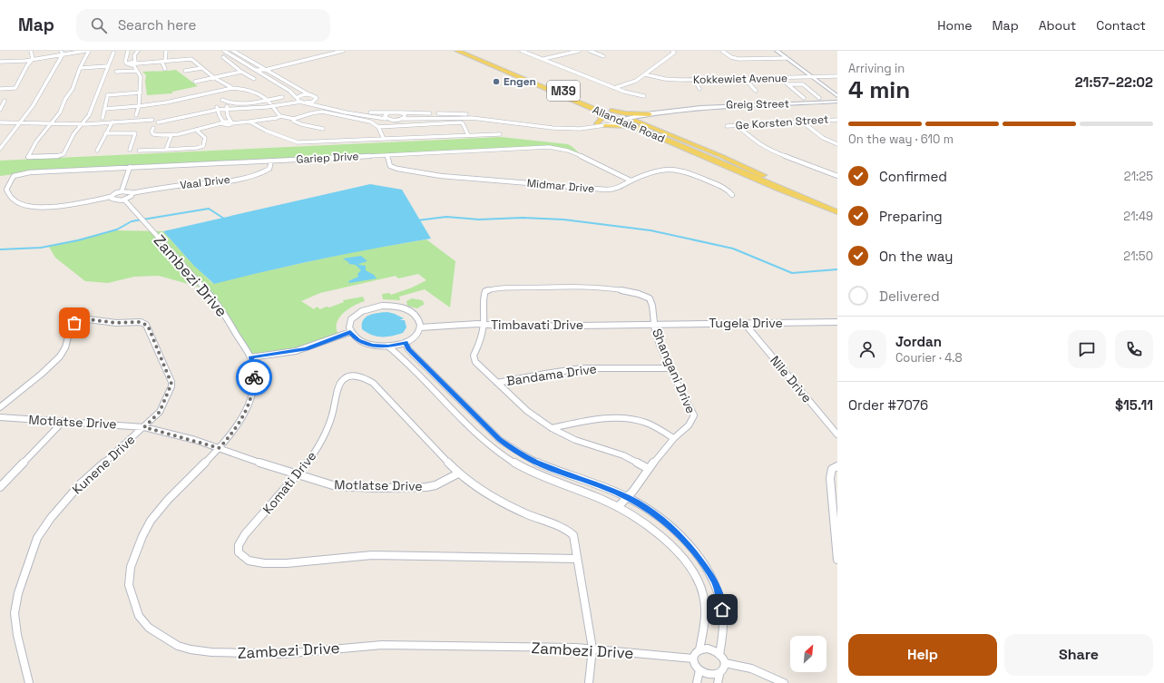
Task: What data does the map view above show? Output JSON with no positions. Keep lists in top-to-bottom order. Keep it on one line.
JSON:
{"streets":{"main road":["M39","Allandale Road"],"street":["Kokkewiet Avenue","Greig Street","Ge Korsten Street","Gariep Drive","Vaal Drive","Midmar Drive","Zambezi Drive","Tugela Drive","Timbavati Drive","Shangani Drive","Bandama Drive","Nile Drive","Motlatse Drive","Kunene Drive","Komati Drive"]},"crossings":[["Greig Street","Allandale Road"],["Gariep Drive","Vaal Drive"],["Gariep Drive","Midmar Drive"],["Zambezi Drive","Motlatse Drive"],["Zambezi Drive","Komati Drive"],["Tugela Drive","Timbavati Drive"],["Tugela Drive","Shangani Drive"],["Tugela Drive","Nile Drive"],["Timbavati Drive","Shangani Drive"],["Shangani Drive","Bandama Drive"],["Motlatse Drive","Kunene Drive"],["Motlatse Drive","Komati Drive"]],"places":["Engen"],"north":"top right","page":{"header":"Map","search":"Search here","nav":["Home","Map","About","Contact"],"heading":["4 min","Arriving in","21:57–22:02"],"panel":["Jordan","Courier · 4.8","Order #7076","$15.11"],"bar":"On the way · 610 m","list":[["Confirmed","21:25"],["Preparing","21:49"],["On the way","21:50"],"Delivered"],"buttons":["Help","Share"]}}
